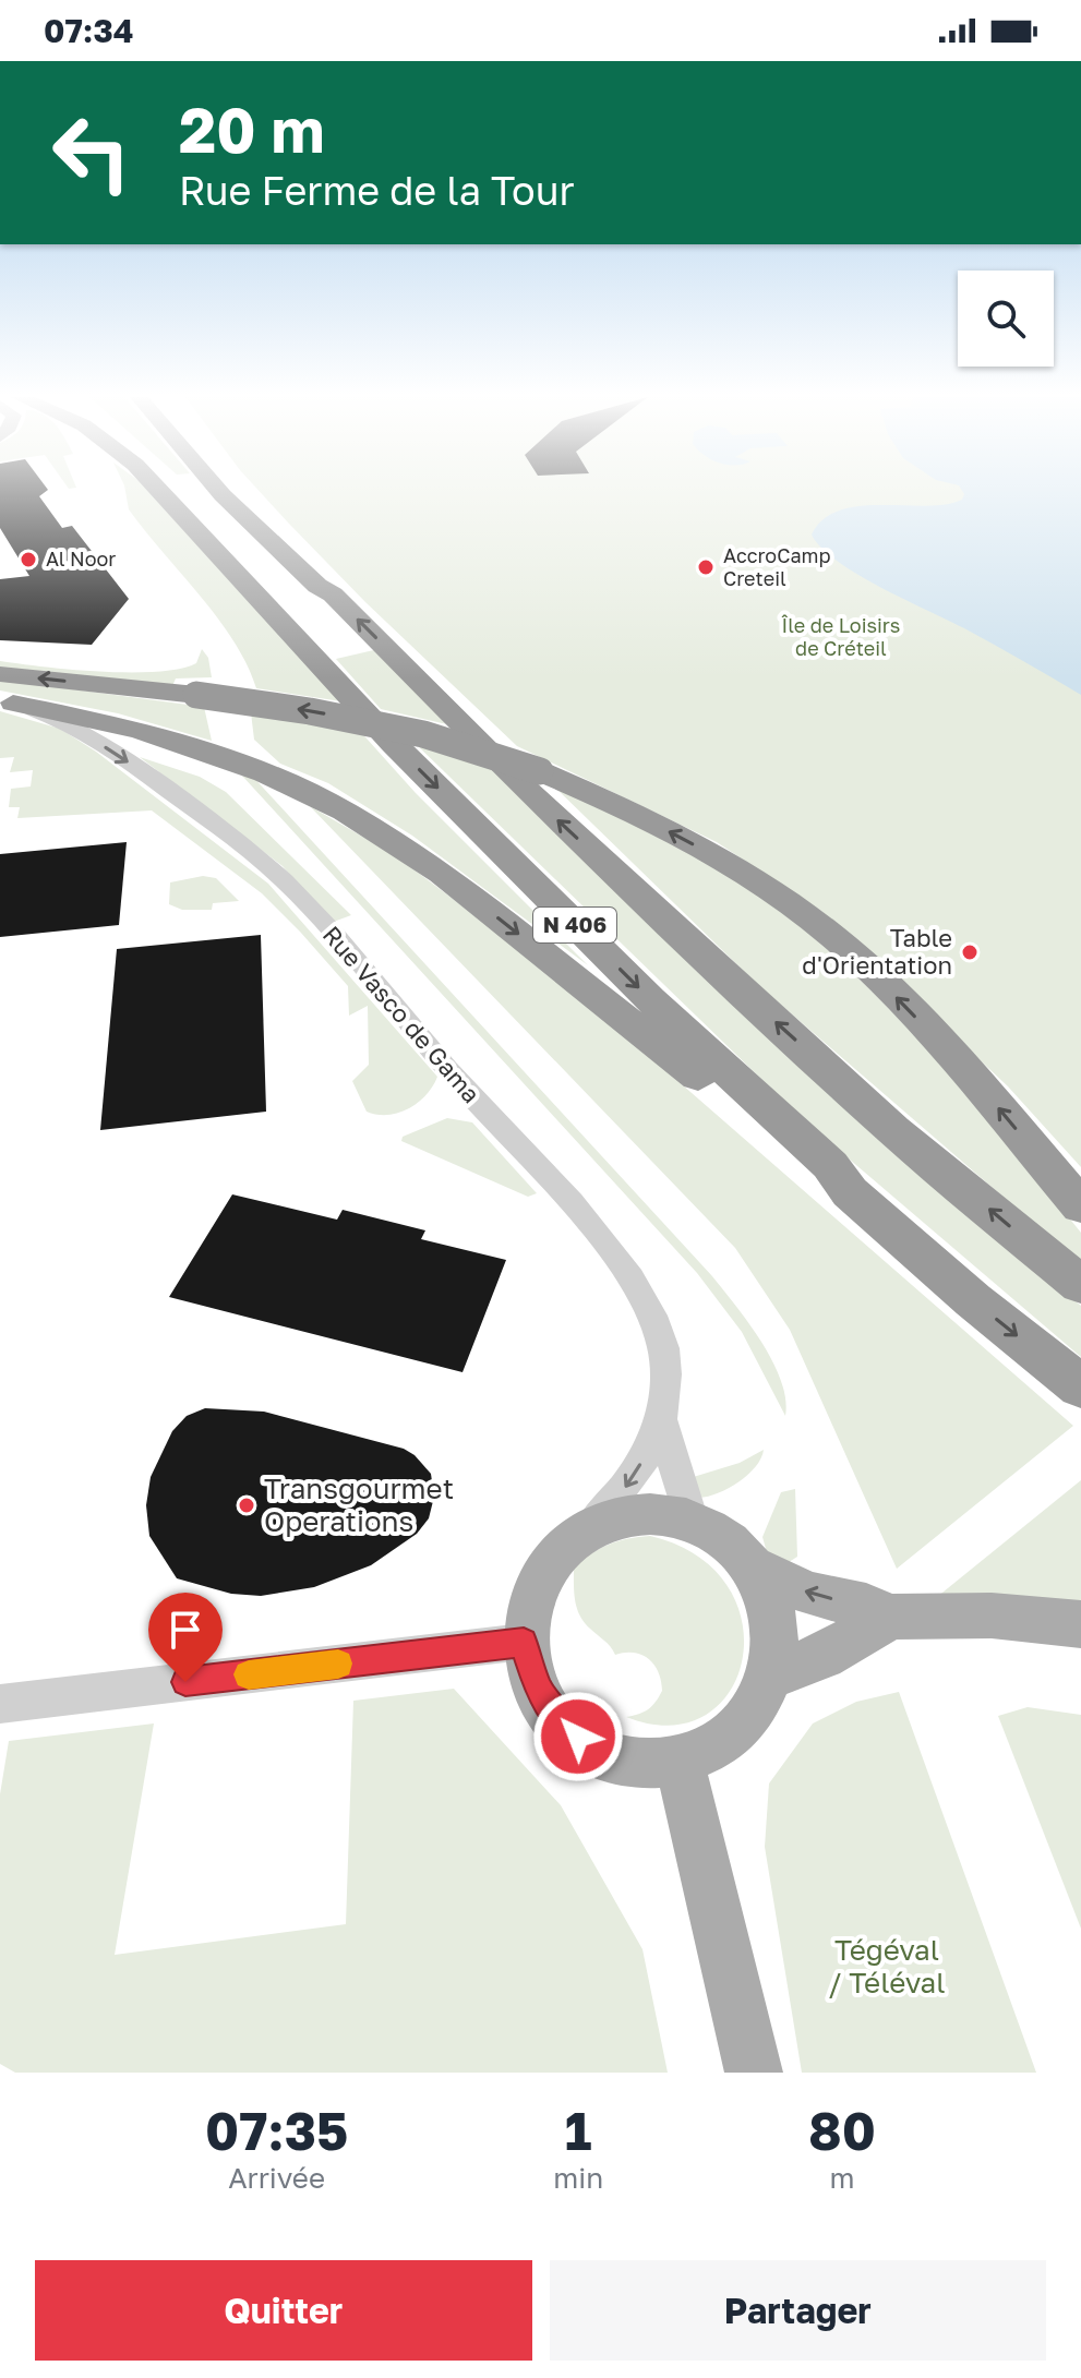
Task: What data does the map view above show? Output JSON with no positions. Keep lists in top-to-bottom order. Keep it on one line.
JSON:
{"streets":{"highway":["N 406"],"street":["Rue Vasco de Gama"]},"one_way":["Rue Vasco de Gama"],"parks":["Île de Loisirs de Créteil","Tégéval / Téléval"],"places":["Al Noor","AccroCamp Creteil","Table d'Orientation","Transgourmet Operations"],"page":{"status":"07:34","turn":["20 m","Rue Ferme de la Tour"],"eta":["07:35","Arrivée","1","min","80","m"],"buttons":["Quitter","Partager"]}}
